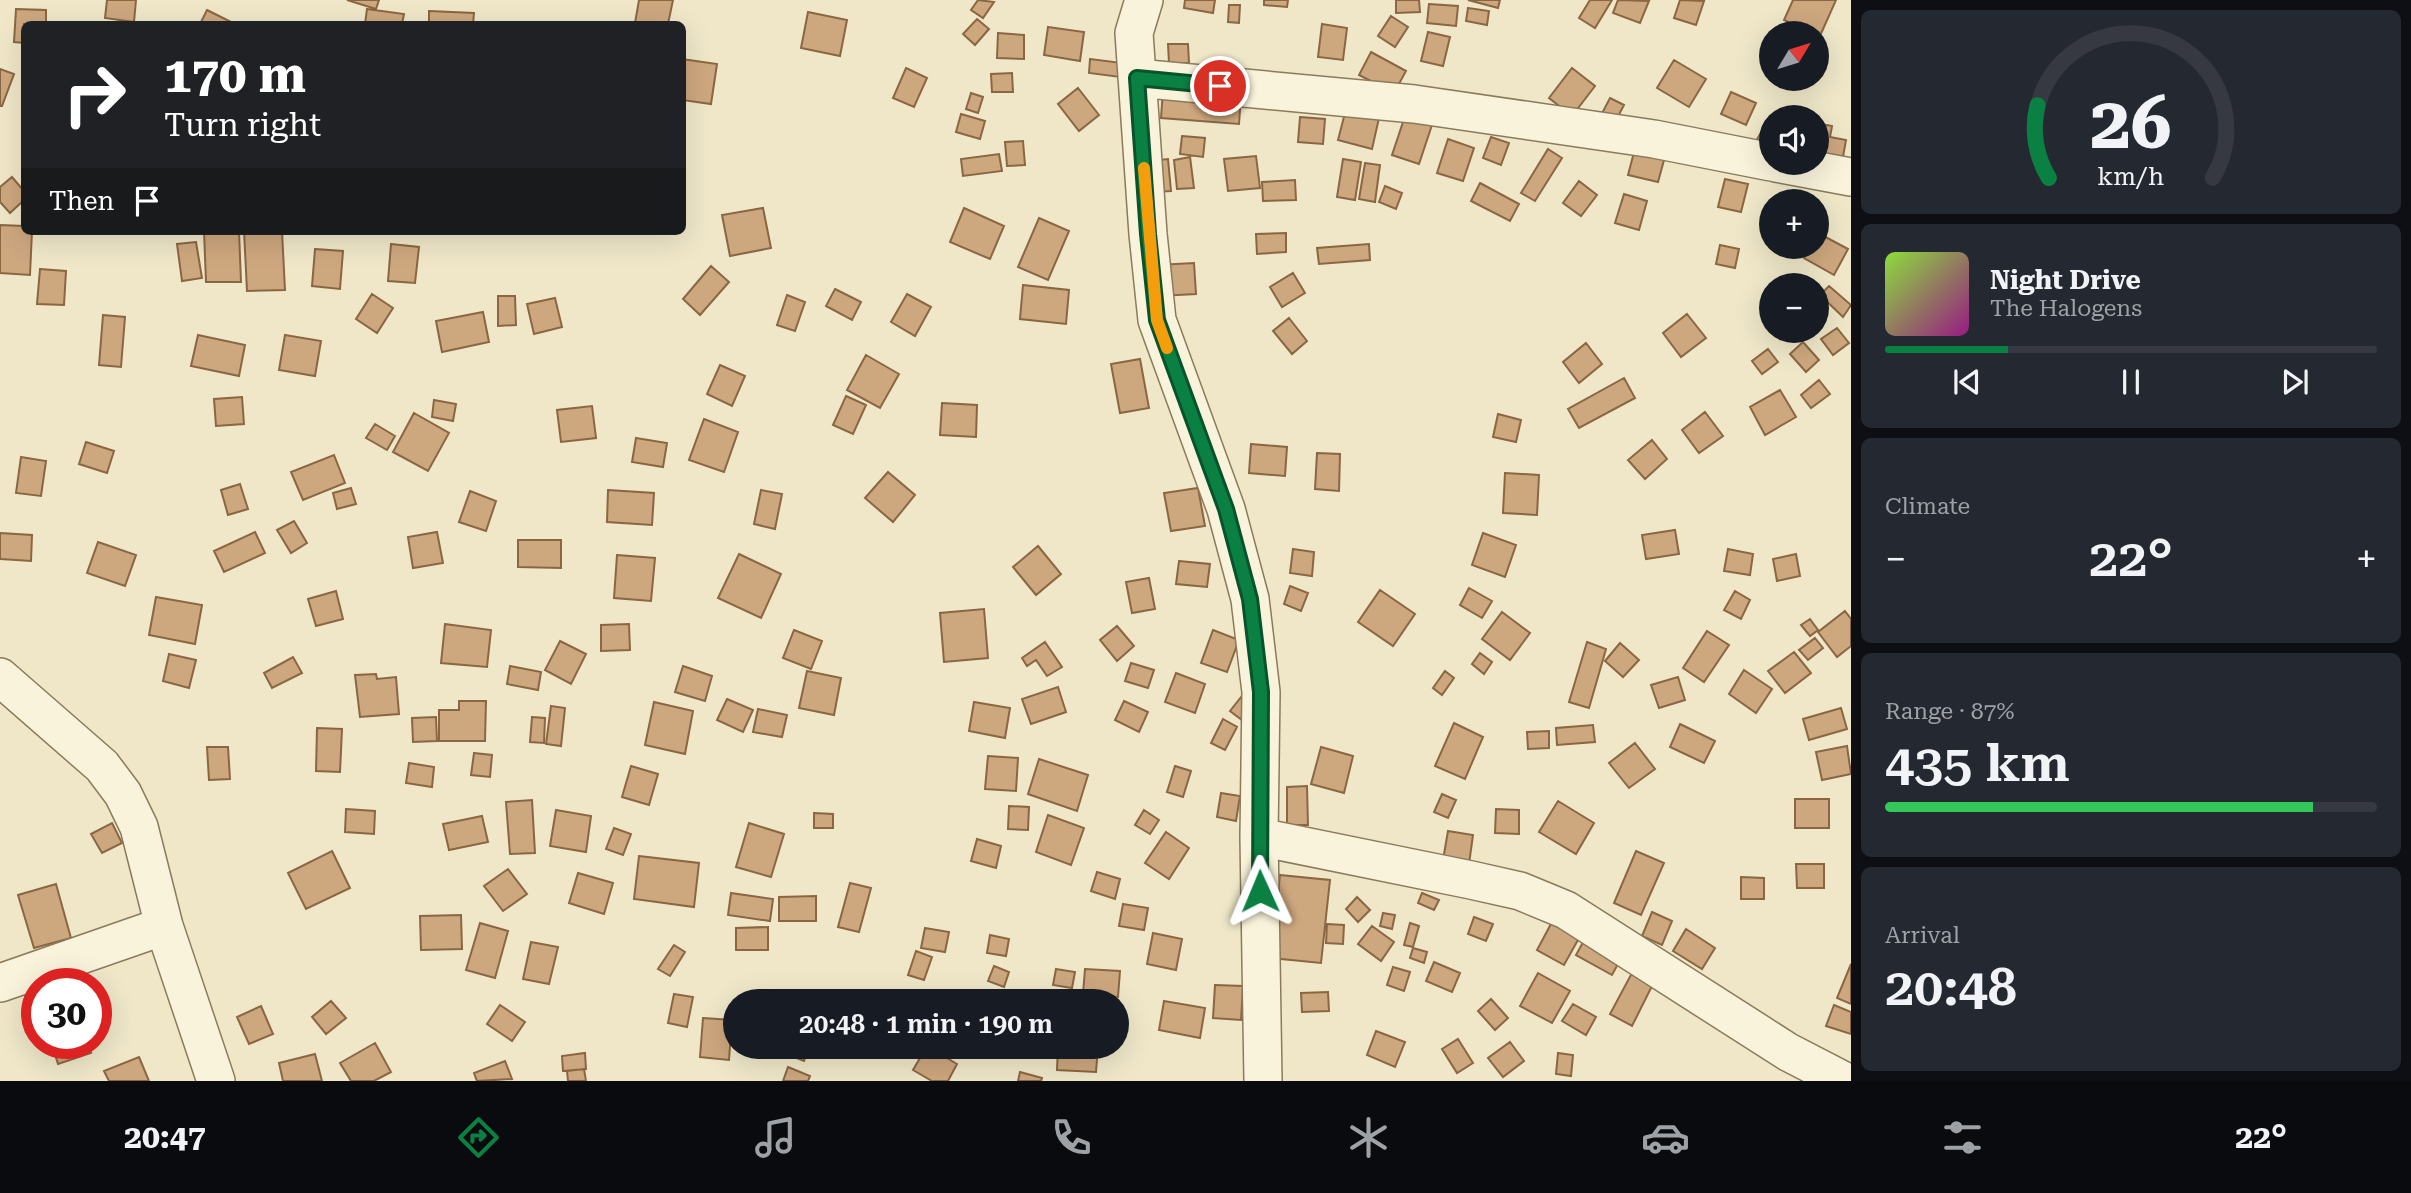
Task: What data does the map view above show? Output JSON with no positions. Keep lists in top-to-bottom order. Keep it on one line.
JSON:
{"north":"top right","page":{"map_buttons":["+","−"],"turn":["170 m","Turn right"],"then":"Then","song":["Night Drive","The Halogens"],"tile":["Climate",["Range · 87%","435 km"],["Arrival","20:48"]],"heat":["−","22°","+"],"limit":"30","trip":"20:48 · 1 min · 190 m","tabs":["20:47","22°"],"gauge":["26","km/h"]}}
